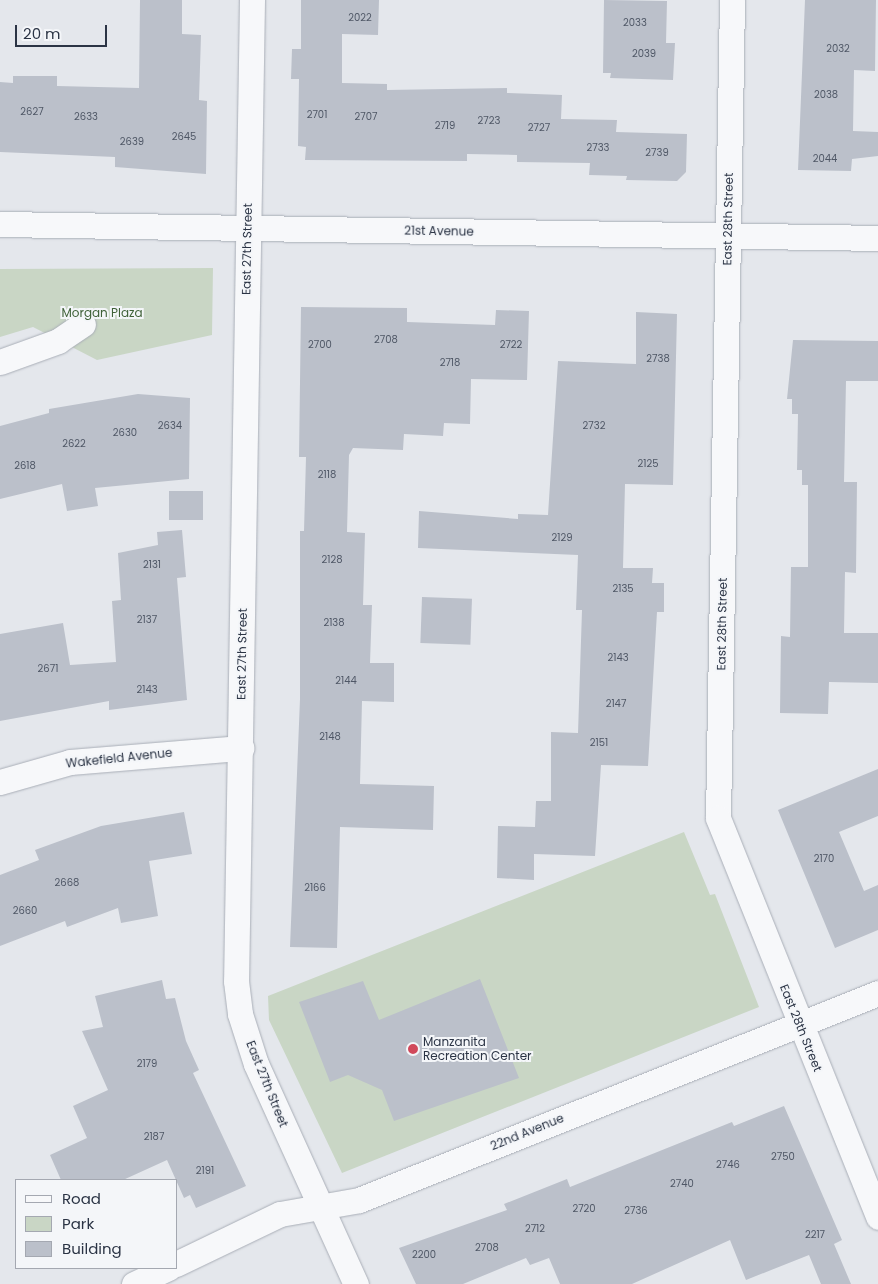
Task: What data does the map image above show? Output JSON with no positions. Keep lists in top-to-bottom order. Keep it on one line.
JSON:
{"streets":{"street":["East 28th Street","21st Avenue","East 27th Street","Wakefield Avenue","22nd Avenue"]},"crossings":[["East 28th Street","21st Avenue"],["East 28th Street","22nd Avenue"],["21st Avenue","East 27th Street"],["East 27th Street","Wakefield Avenue"],["East 27th Street","22nd Avenue"]],"parks":["Morgan Plaza"],"places":["Manzanita Recreation Center"],"house_numbers":["2022","2033","2032","2039","2038","2627","2701","2633","2707","2723","2719","2727","2645","2639","2733","2739","2044","2708","2700","2722","2738","2718","2634","2732","2630","2622","2125","2618","2118","2129","2128","2131","2135","2137","2138","2143","2671","2144","2143","2147","2148","2151","2170","2668","2166","2660","2179","2187","2750","2746","2191","2740","2720","2736","2712","2217","2708","2200"],"legend":["Road","Park","Building"],"scale_bar":"20 m"}
